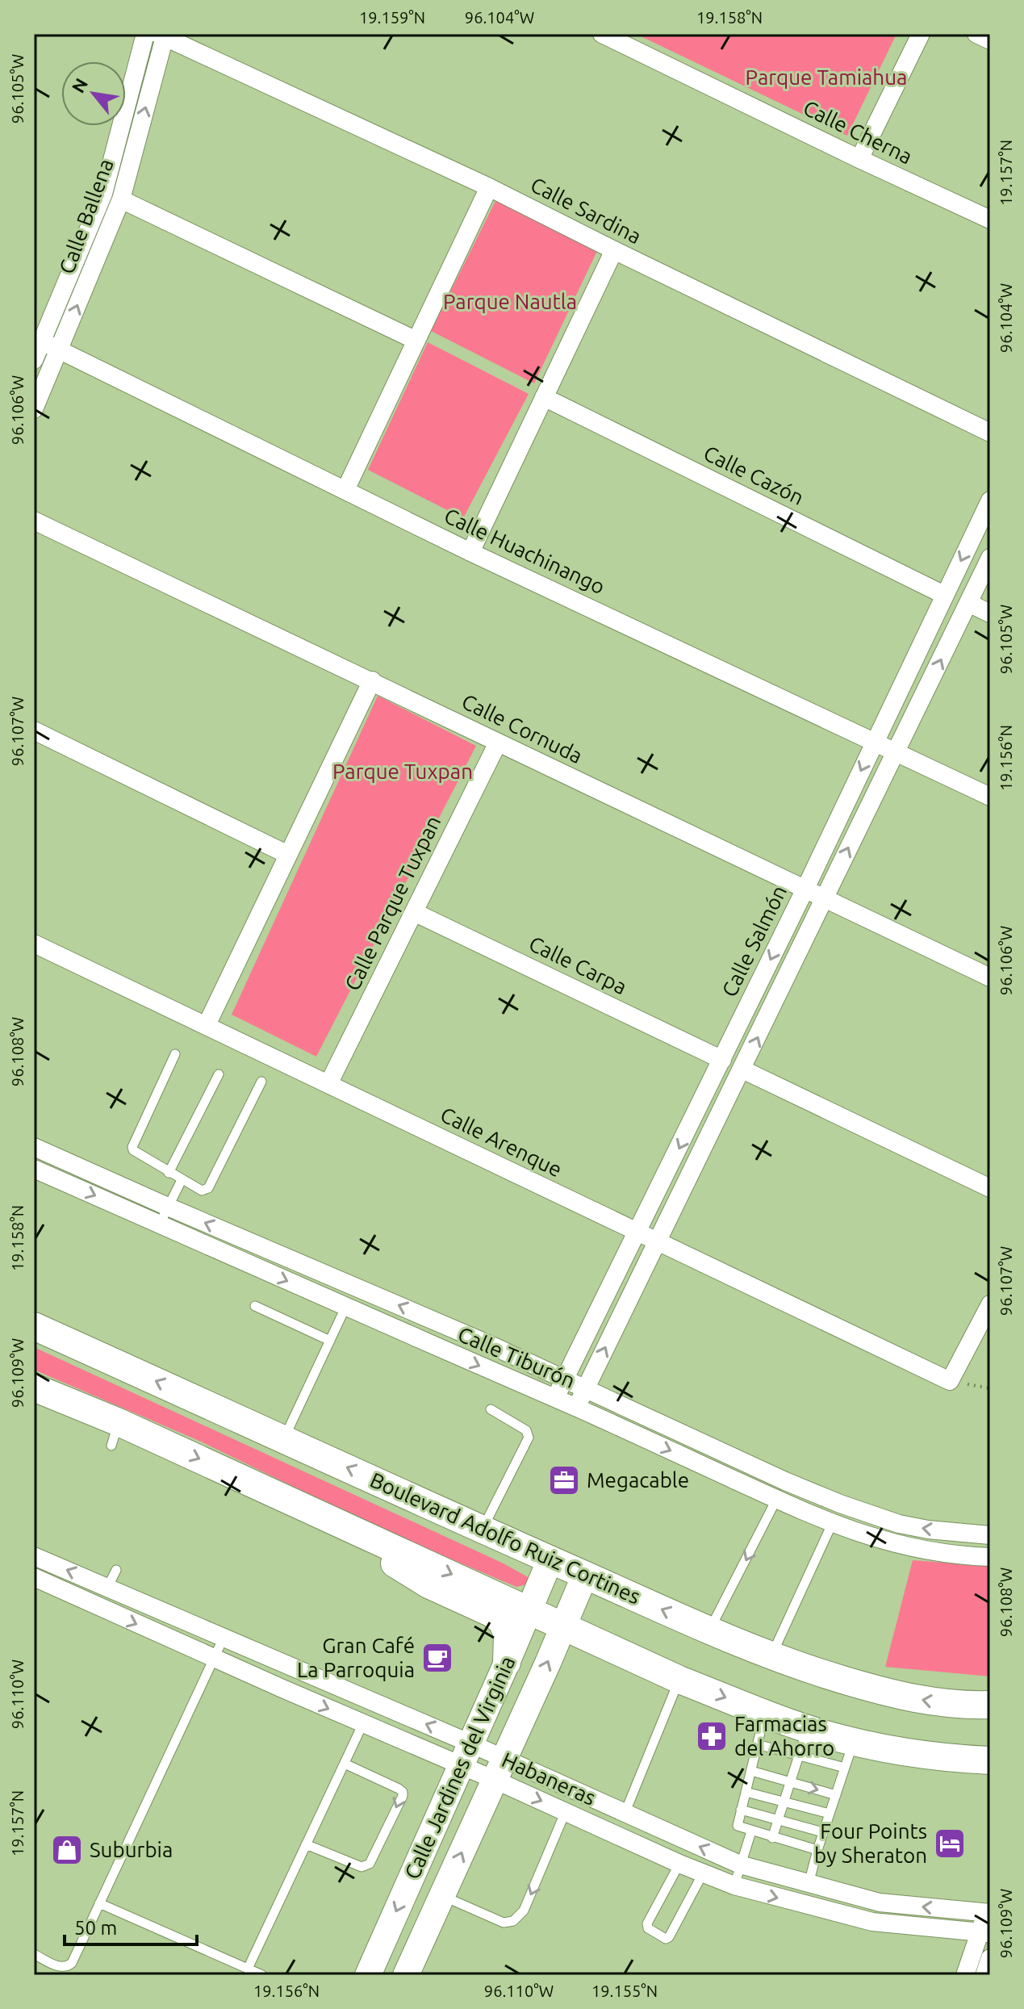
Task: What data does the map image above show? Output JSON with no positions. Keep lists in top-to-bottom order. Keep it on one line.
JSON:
{"streets":{"main road":["Boulevard Adolfo Ruiz Cortines"],"street":["Calle Cherna","Calle Sardina","Calle Ballena","Calle Cazón","Calle Huachinango","Calle Cornuda","Calle Parque Tuxpan","Calle Salmón","Calle Carpa","Calle Arenque","Calle Tiburón","Calle Jardines del Virginia","Habaneras"]},"crossings":[["Calle Sardina","Calle Ballena"],["Calle Ballena","Calle Huachinango"],["Calle Cazón","Calle Salmón"],["Calle Huachinango","Calle Salmón"],["Calle Cornuda","Calle Parque Tuxpan"],["Calle Cornuda","Calle Salmón"],["Calle Parque Tuxpan","Calle Carpa"],["Calle Parque Tuxpan","Calle Arenque"],["Calle Salmón","Calle Carpa"],["Calle Salmón","Calle Arenque"],["Calle Salmón","Calle Tiburón"],["Boulevard Adolfo Ruiz Cortines","Calle Jardines del Virginia"],["Calle Jardines del Virginia","Habaneras"]],"parks":["Parque Tamiahua","Parque Nautla","Parque Tuxpan"],"places":{"office":["Megacable"],"cafe":["Gran Café La Parroquia"],"pharmacy":["Farmacias del Ahorro"],"hotel":["Four Points by Sheraton"],"shop":["Suburbia"]},"scale_bar":"50 m","north":"top left","coordinates":["19.159°N","96.104°W","19.158°N","96.105°W","19.157°N","96.106°W","96.107°W","19.156°N","96.108°W","96.109°W","96.110°W","19.155°N"]}
